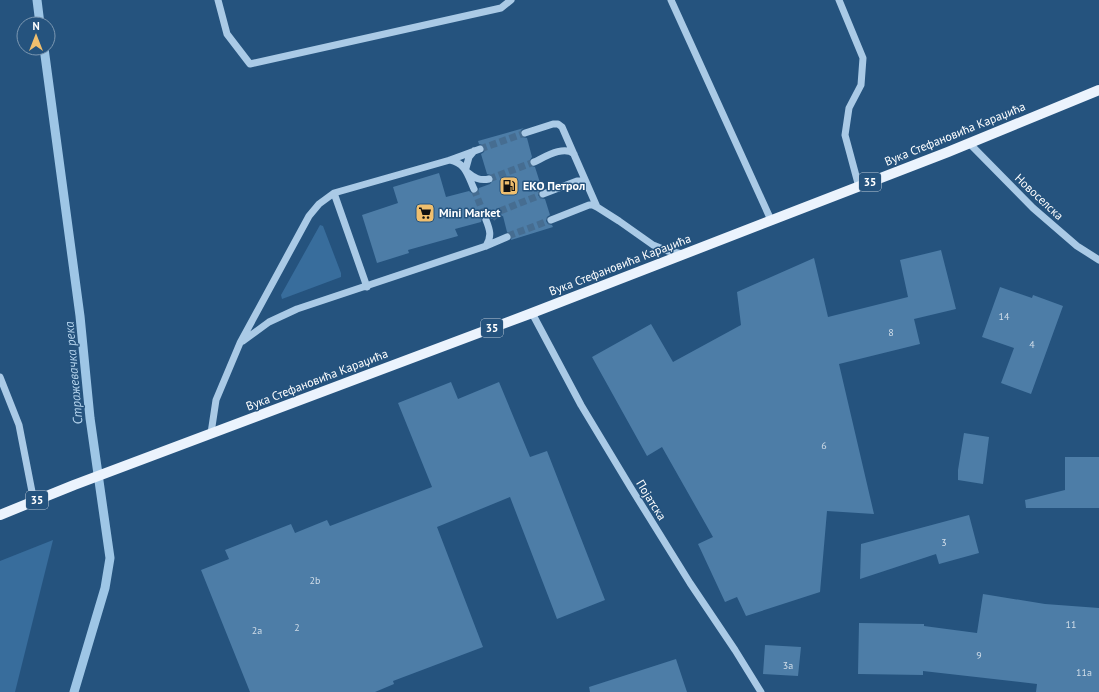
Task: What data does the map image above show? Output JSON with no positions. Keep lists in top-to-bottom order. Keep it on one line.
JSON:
{"streets":{"main road":["Вука Стефановића Караџића","35"],"street":["Новоселска","Појатска"]},"crossings":[["Вука Стефановића Караџића","35"],["Вука Стефановића Караџића","Новоселска"],["Вука Стефановића Караџића","Појатска"]],"water":["Стражевачка река"],"places":{"fuel station":["ЕКО Петрол"],"supermarket":["Mini Market"]},"house_numbers":["14","8","4","6","3","2b","11","2","2a","9","3a","11a"],"north":"top"}
